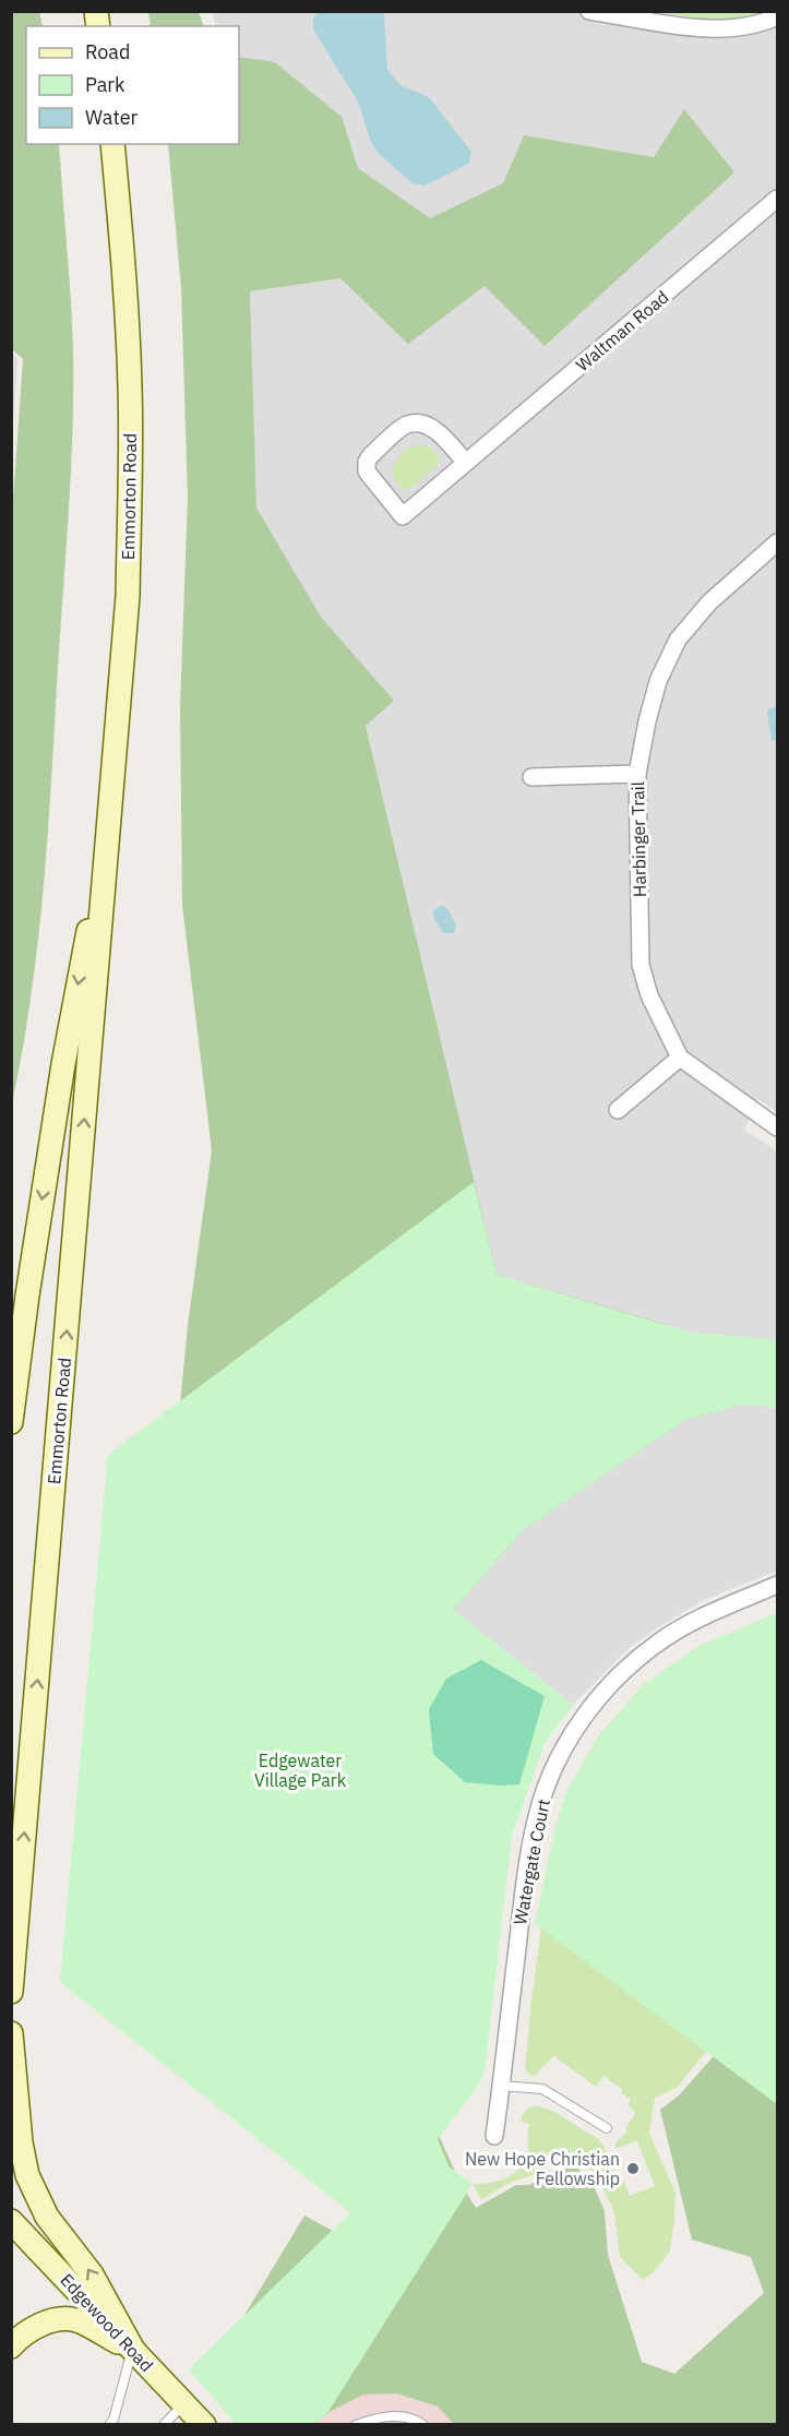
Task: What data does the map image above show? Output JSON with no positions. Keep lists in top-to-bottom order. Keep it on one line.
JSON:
{"streets":{"main road":["Emmorton Road","Edgewood Road"],"street":["Waltman Road","Harbinger Trail","Watergate Court"]},"parks":["Edgewater Village Park"],"places":["New Hope Christian Fellowship"],"legend":["Road","Park","Water"]}
